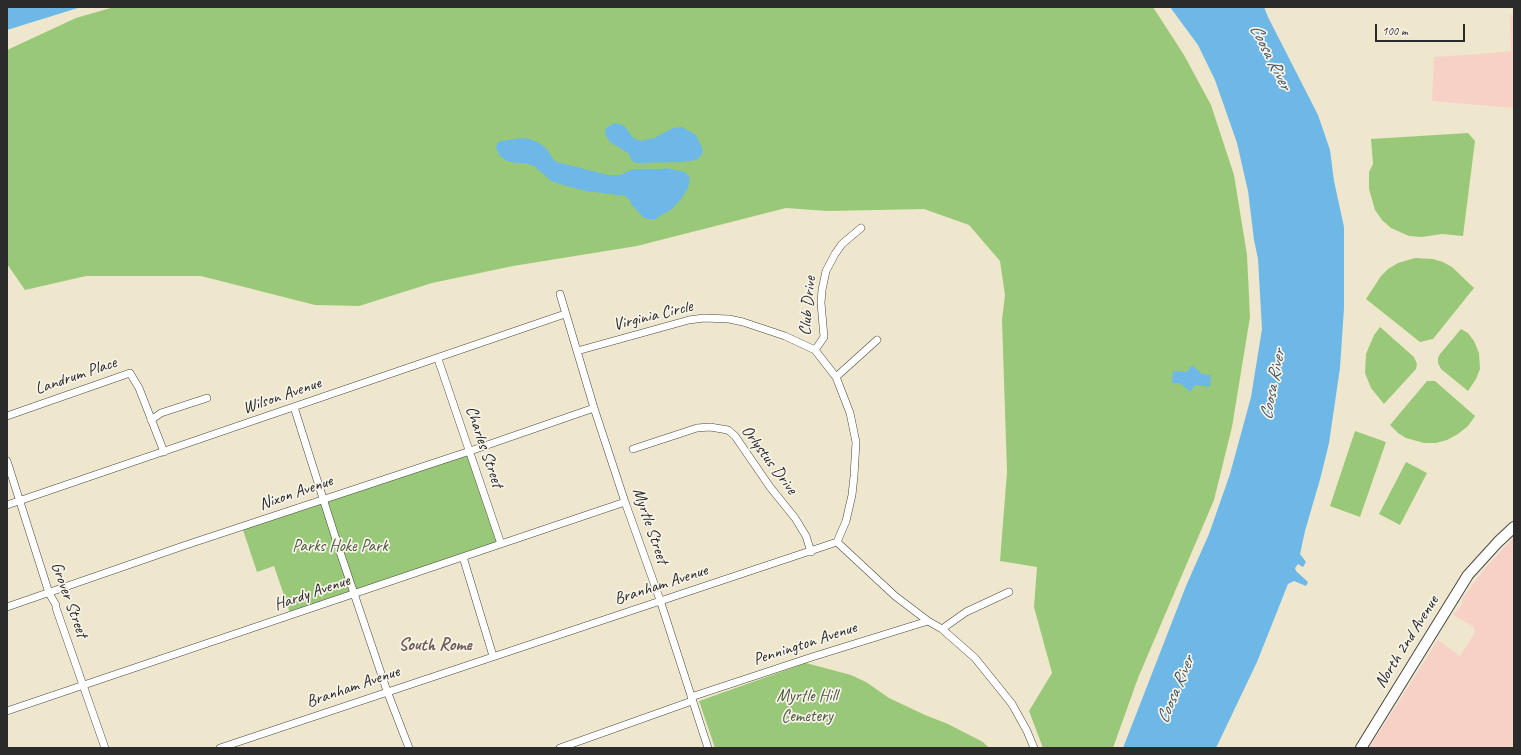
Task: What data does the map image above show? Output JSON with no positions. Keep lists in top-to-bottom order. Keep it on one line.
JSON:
{"streets":{"main road":["North 2nd Avenue"],"street":["Club Drive","Virginia Circle","Landrum Place","Wilson Avenue","Charles Street","Orlystus Drive","Nixon Avenue","Myrtle Street","Branham Avenue","Hardy Avenue","Grover Street","Pennington Avenue"]},"crossings":[["Club Drive","Virginia Circle"],["Virginia Circle","Myrtle Street"],["Virginia Circle","Branham Avenue"],["Wilson Avenue","Charles Street"],["Wilson Avenue","Myrtle Street"],["Wilson Avenue","Grover Street"],["Charles Street","Nixon Avenue"],["Charles Street","Hardy Avenue"],["Orlystus Drive","Branham Avenue"],["Nixon Avenue","Myrtle Street"],["Nixon Avenue","Grover Street"],["Myrtle Street","Branham Avenue"],["Myrtle Street","Hardy Avenue"],["Myrtle Street","Pennington Avenue"],["Hardy Avenue","Grover Street"]],"districts":["South Rome"],"water":["Coosa River"],"parks":["Parks Hoke Park","Myrtle Hill Cemetery"],"scale_bar":"100 m"}
